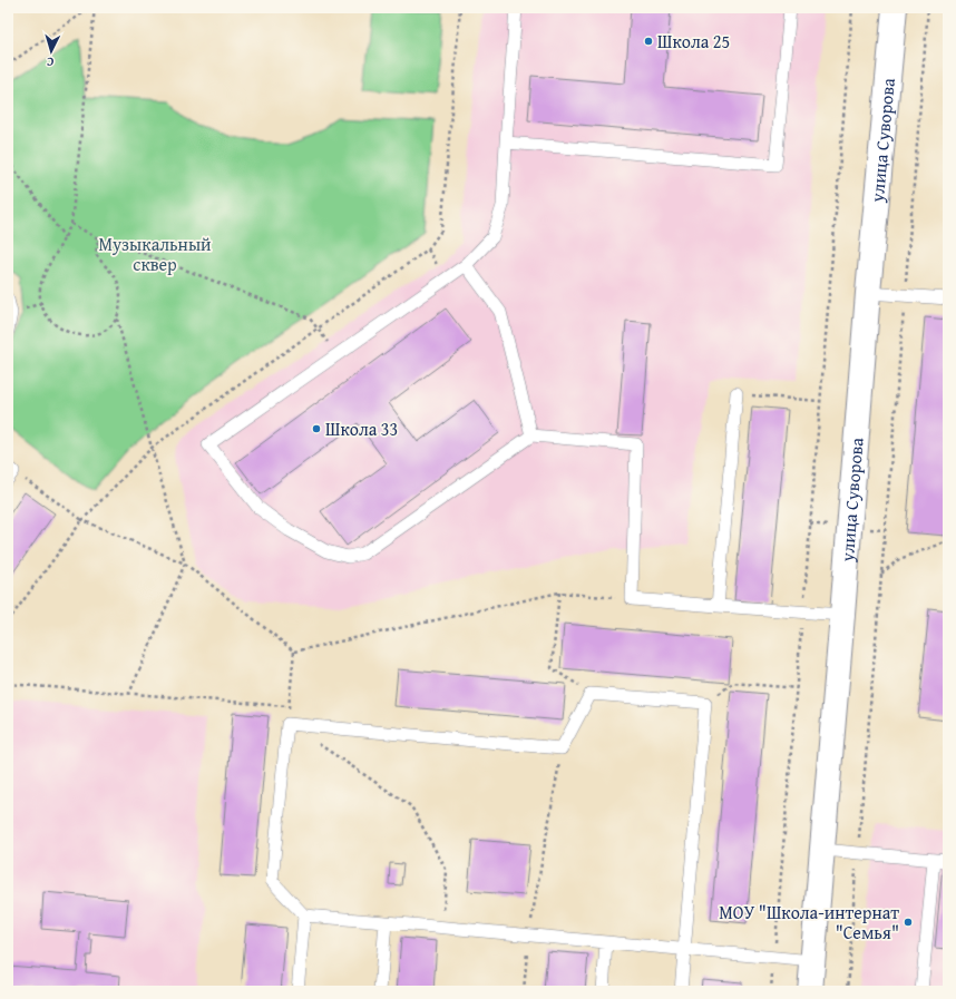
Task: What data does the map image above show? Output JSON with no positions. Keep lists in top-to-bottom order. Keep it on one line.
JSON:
{"streets":{"main road":["улица Суворова"]},"parks":["Музыкальный сквер"],"places":["Школа 25","Школа 33","МОУ \"Школа-интернат \"Семья\""],"north":"bottom"}
